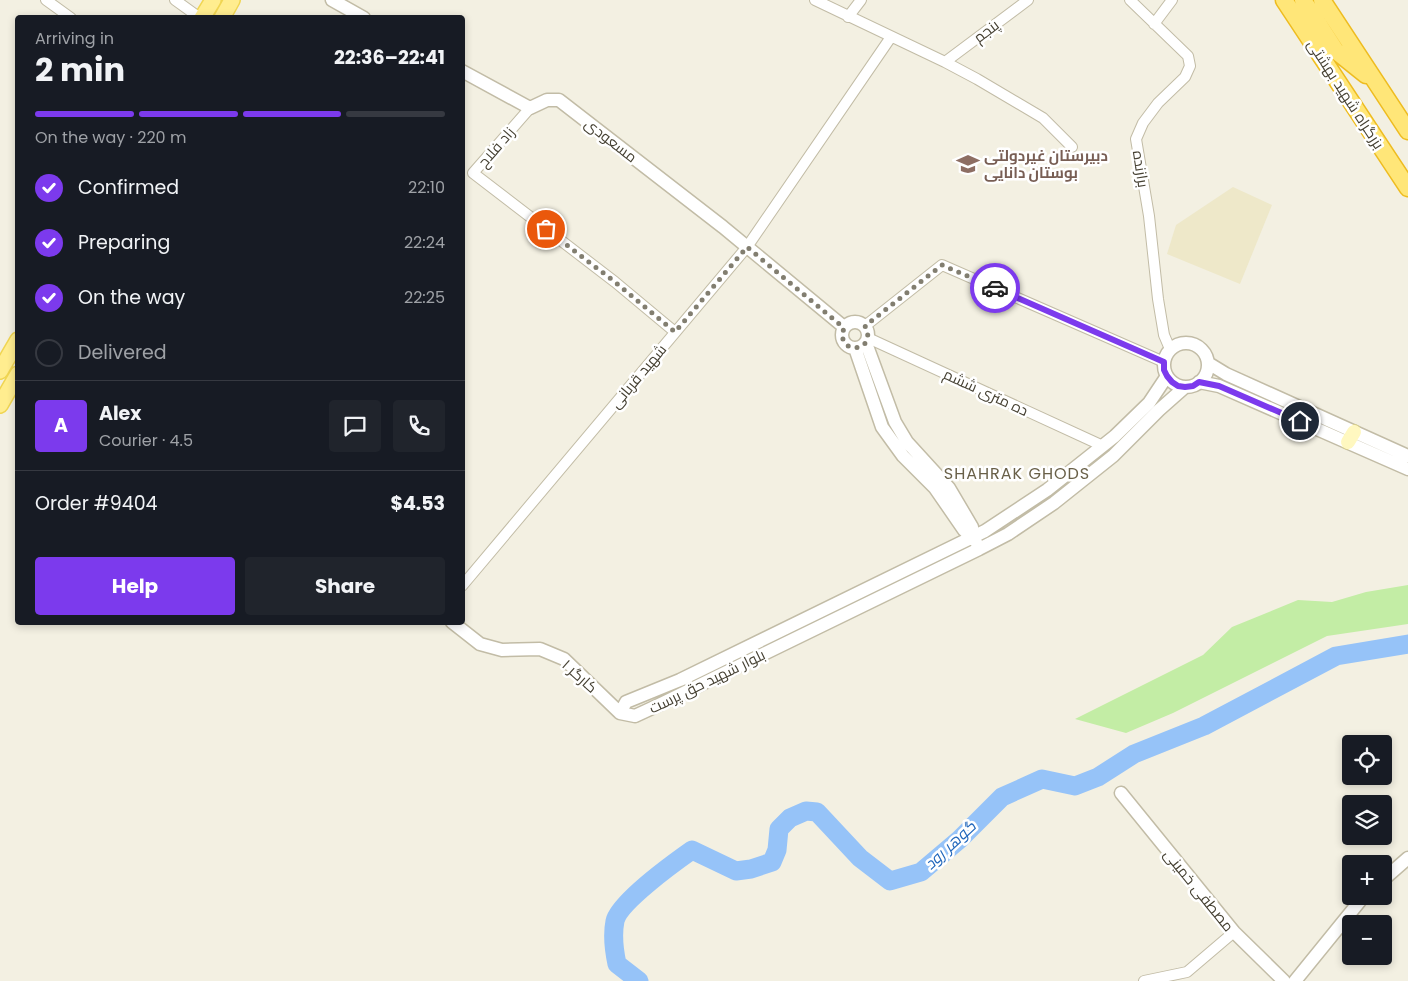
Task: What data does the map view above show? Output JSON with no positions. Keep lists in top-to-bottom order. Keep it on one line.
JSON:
{"streets":{"highway":["بزرگراه شهید بهشتی"],"street":["پنجم","مسعودی","زاد فلاح","برازنده","شهید قربانی","ده متری ششم","کارگر ۱","بلوار شهید حق پرست","مصطفی خمینی"]},"crossings":[["مسعودی","زاد فلاح"],["مسعودی","شهید قربانی"],["زاد فلاح","شهید قربانی"],["برازنده","بلوار شهید حق پرست"],["ده متری ششم","بلوار شهید حق پرست"],["کارگر ۱","بلوار شهید حق پرست"]],"districts":["SHAHRAK GHODS"],"water":["گوهر رود"],"places":{"school or university":["دبیرستان غیردولتی بوستان دانایی"]},"page":{"heading":["2 min","Arriving in","22:36–22:41"],"panel":["Alex","Courier · 4.5","Order #9404","$4.53"],"bar":"On the way · 220 m","list":[["Confirmed","22:10"],["Preparing","22:24"],["On the way","22:25"],"Delivered"],"round":"A","buttons":["Help","Share"],"map_buttons":["+","−"]}}
